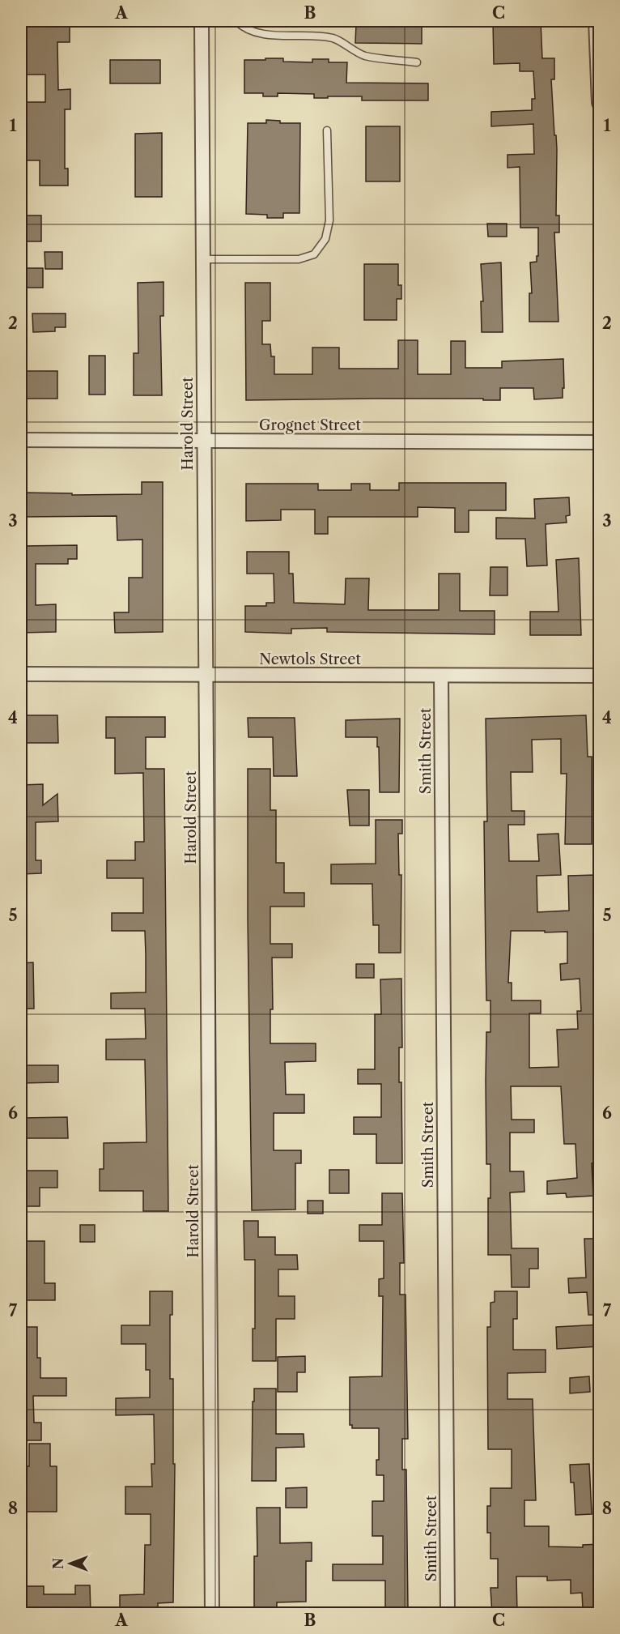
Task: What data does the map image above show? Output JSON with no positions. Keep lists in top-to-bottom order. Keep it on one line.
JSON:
{"streets":{"street":["Harold Street","Grognet Street","Newtols Street","Smith Street"]},"crossings":[["Harold Street","Grognet Street"],["Harold Street","Newtols Street"],["Newtols Street","Smith Street"]],"north":"left","grid":{"columns":["A","B","C"],"rows":["1","2","3","4","5","6","7","8"]}}
